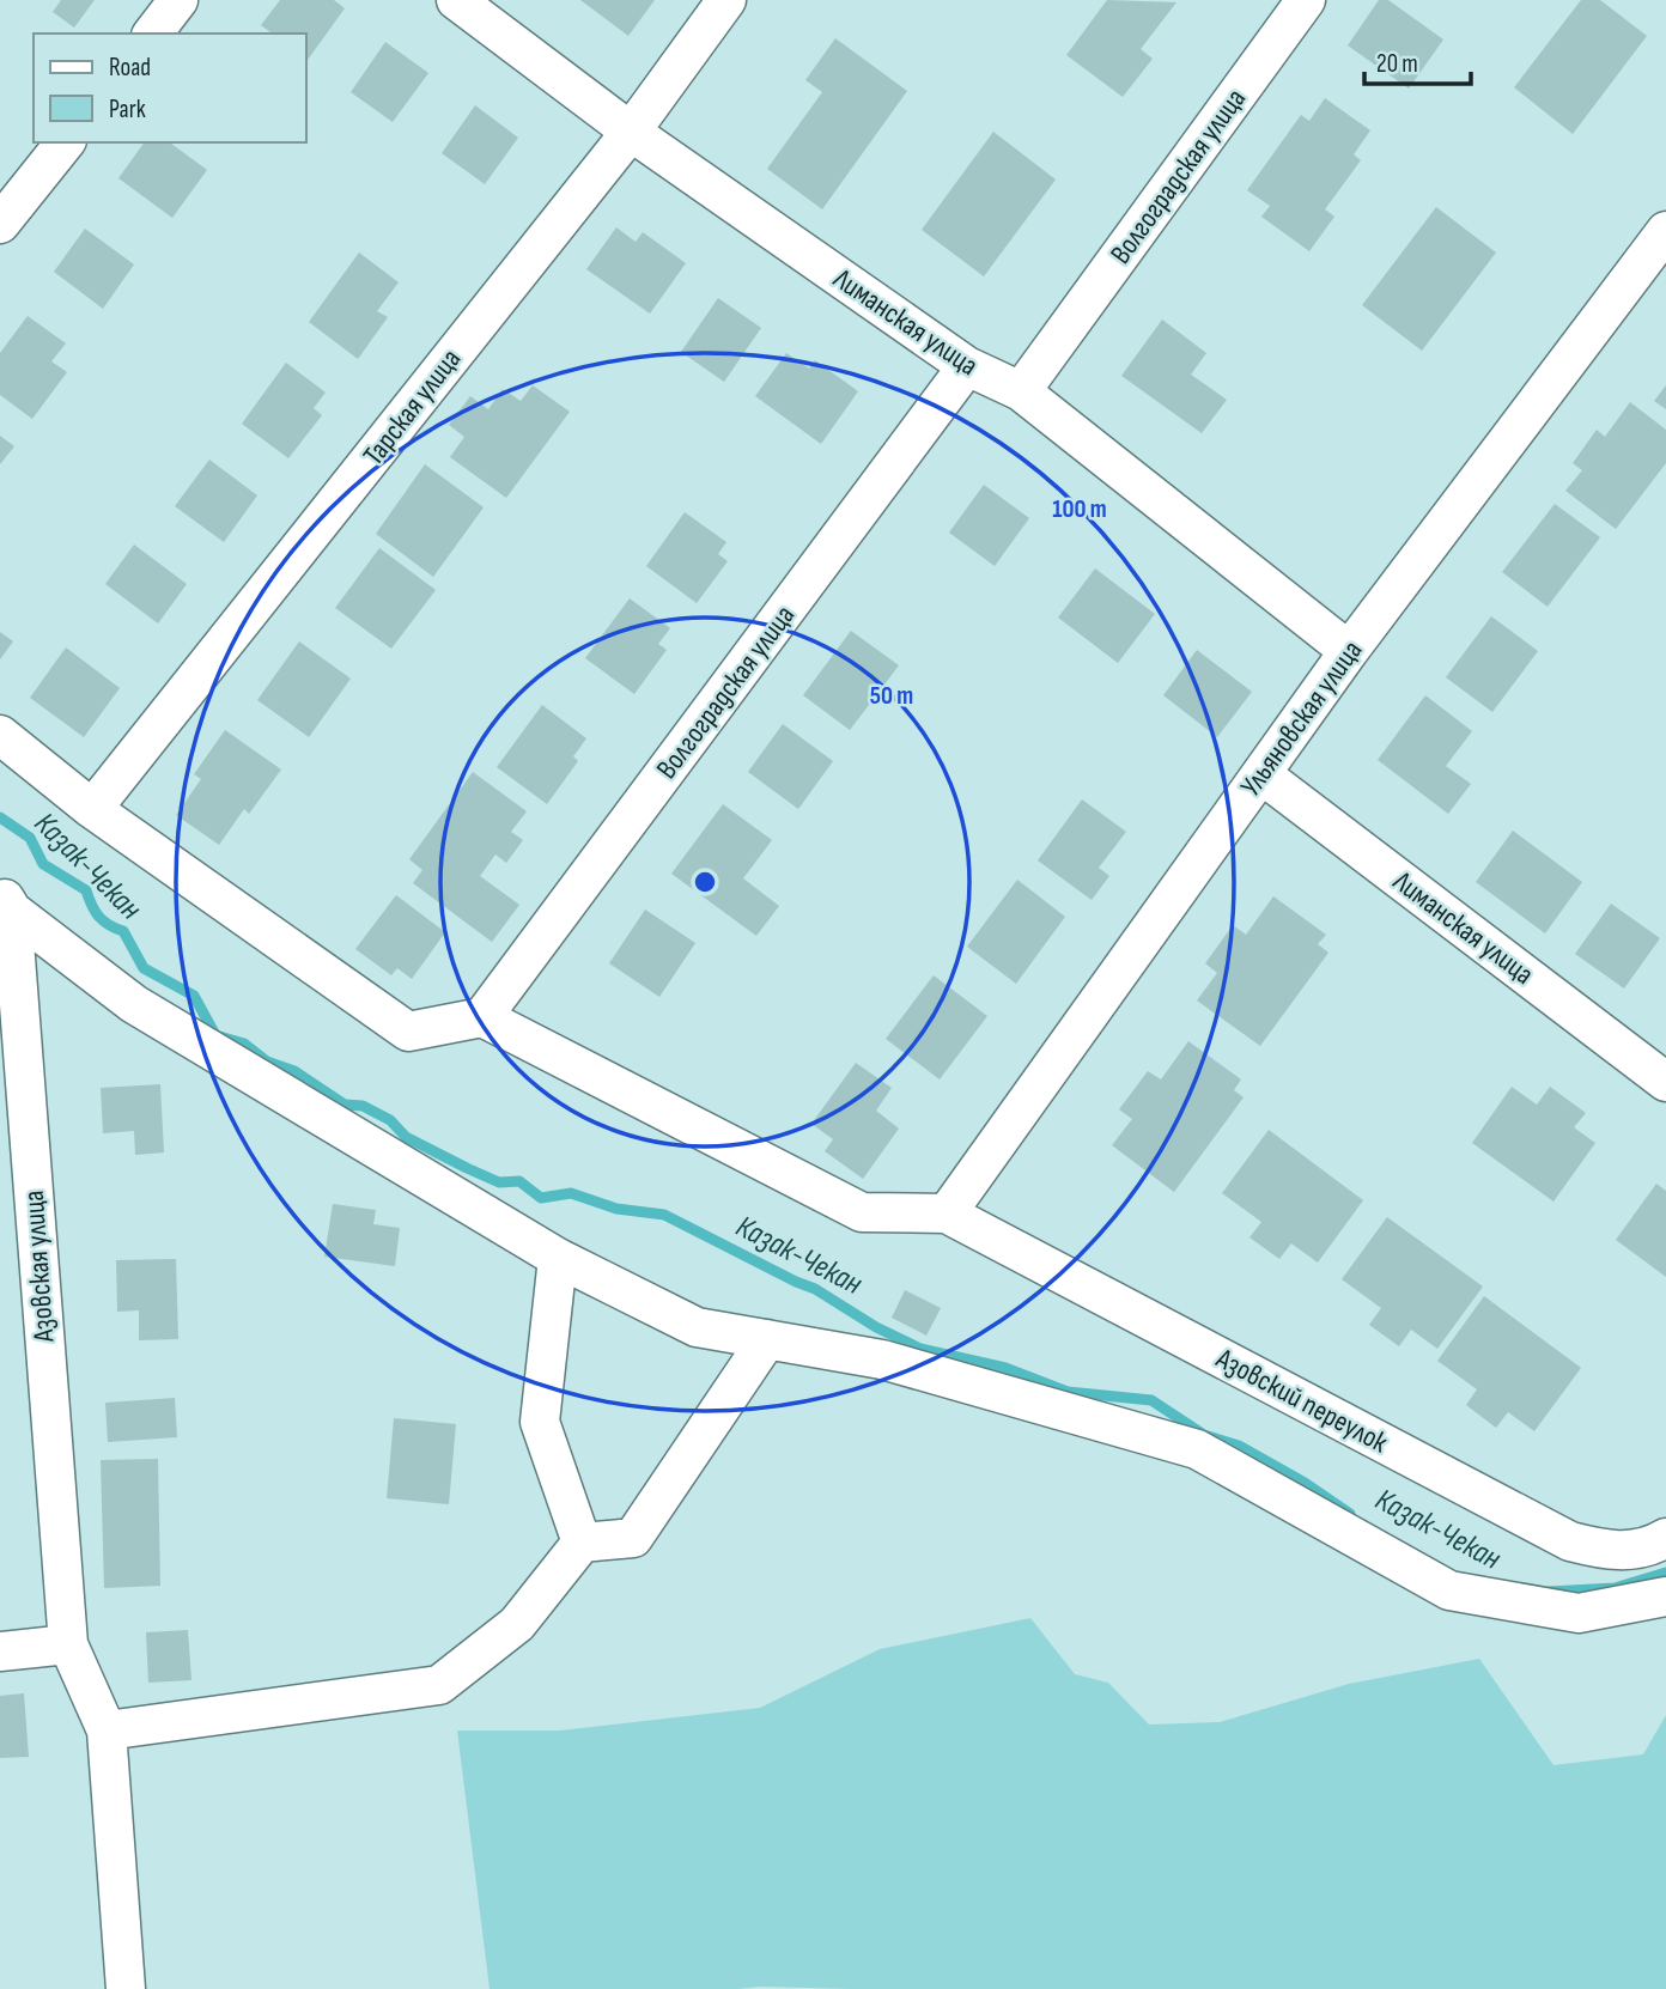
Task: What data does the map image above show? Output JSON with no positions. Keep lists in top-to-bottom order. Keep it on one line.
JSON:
{"streets":{"street":["Волгоградская улица","Лиманская улица","Тарская улица","Ульяновская улица","Азовская улица","Азовский переулок"]},"crossings":[["Волгоградская улица","Лиманская улица"],["Лиманская улица","Тарская улица"],["Лиманская улица","Ульяновская улица"],["Ульяновская улица","Азовский переулок"]],"water":["Казак-Чекан"],"legend":["Road","Park"],"scale_bar":"20 m","rings":["100 m","50 m"]}
